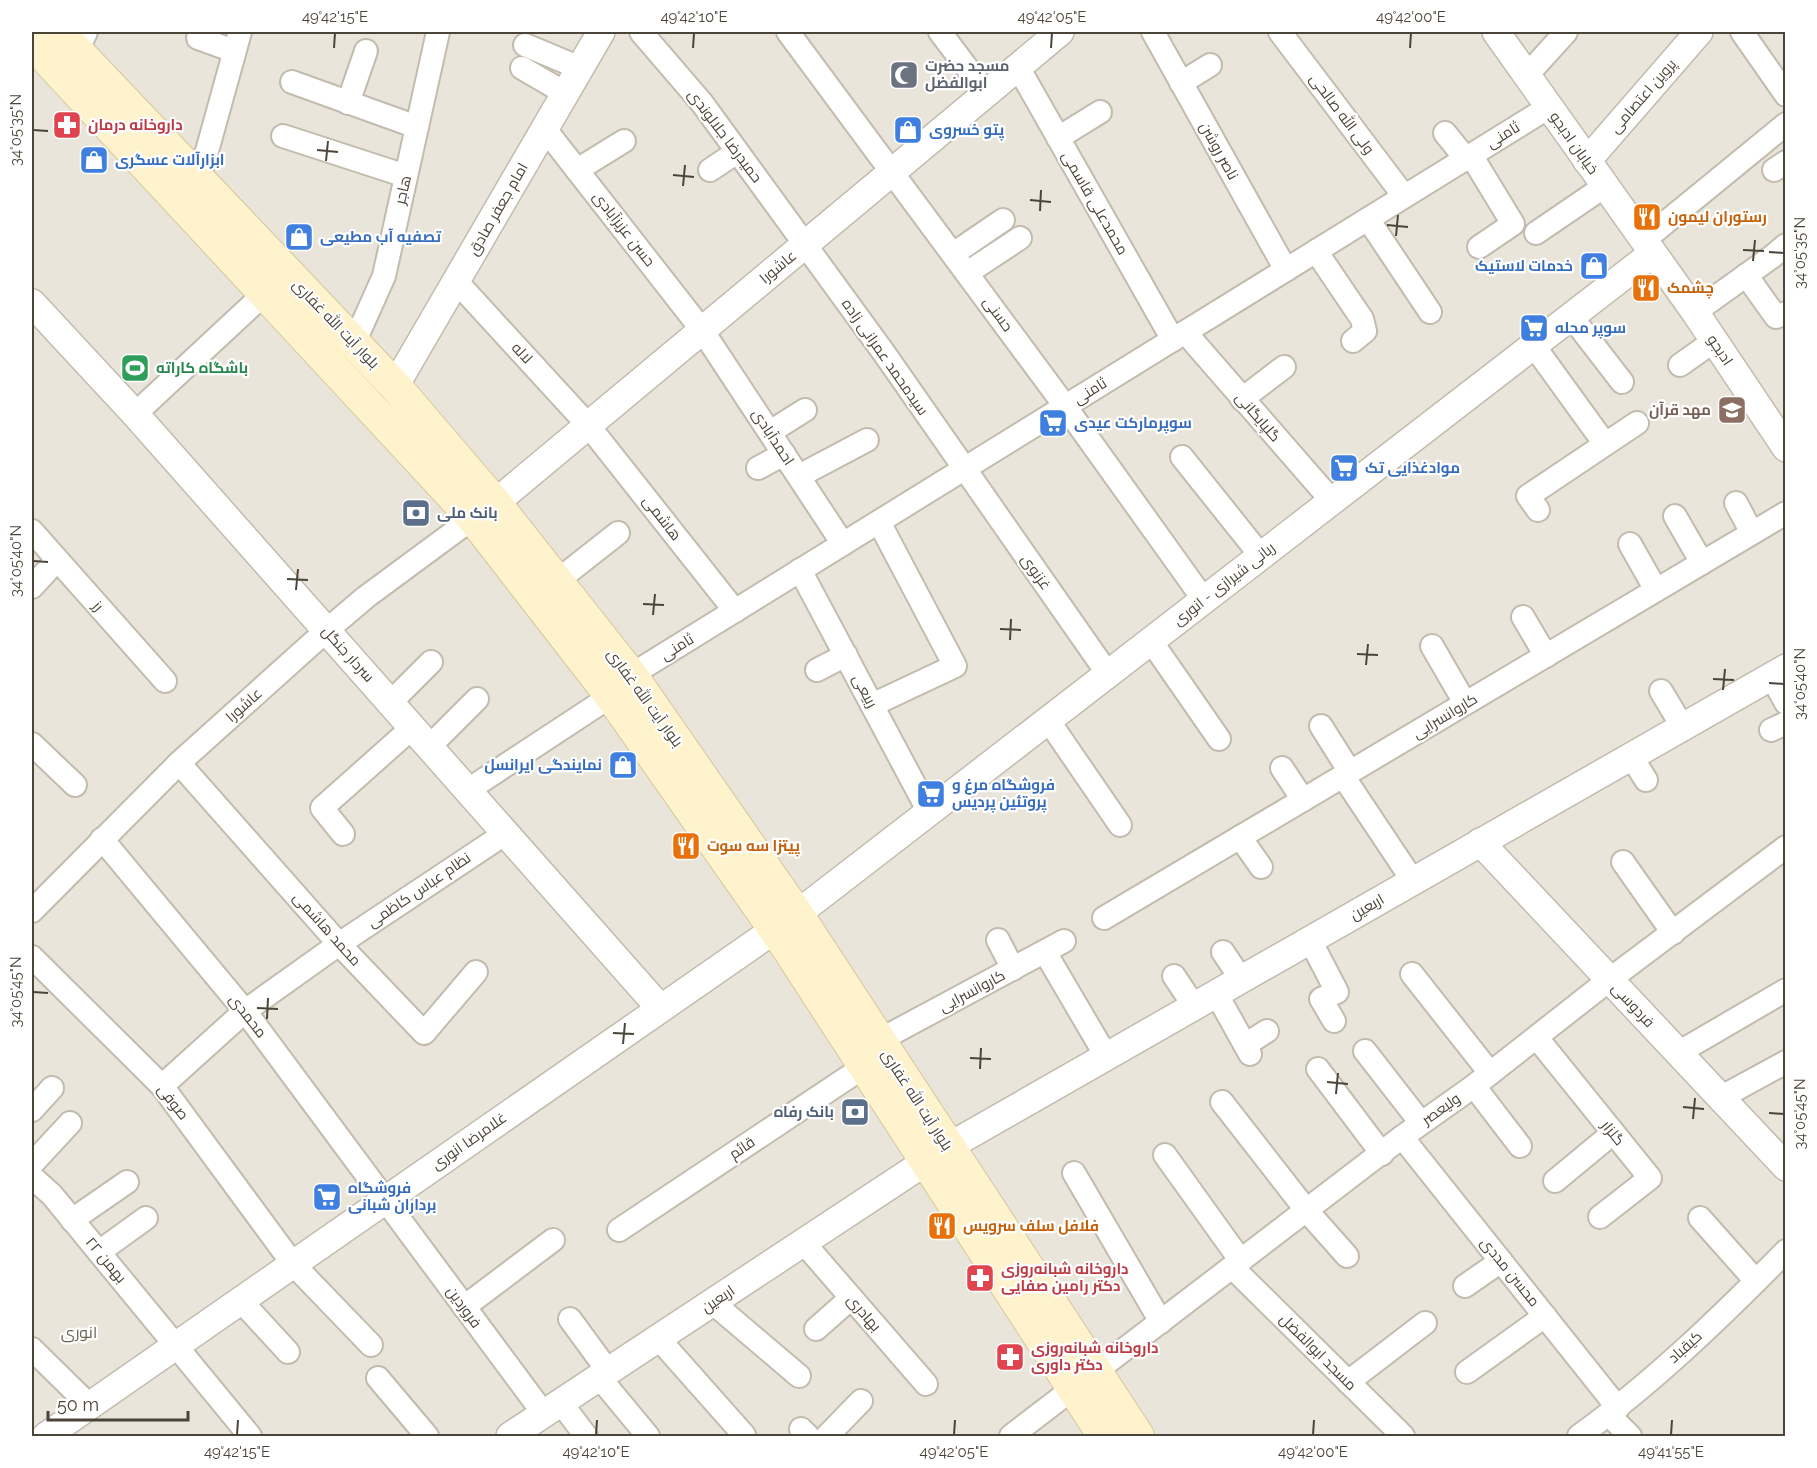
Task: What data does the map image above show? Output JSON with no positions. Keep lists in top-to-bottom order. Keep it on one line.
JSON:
{"streets":{"main road":["بلوار آیت الله غفاری"],"street":["پروین اعتصامی","ولی الله صالحی","ثامنی","حمیدرضا جلالوندی","خیابان ادبجو","ناصر روشن","هاجر","محمدعلی قاسمی","امام جعفر صادق","حسن عزیزآبادی","عاشورا","حسنی","ادبجو","لاله","سیدمحمد عمرانی زاده","گلپایگانی","احمدآبادی","هاشمی","غزنوی","ربانی شیرازی - انوری","رز","سردار جنگل","ربیعی","کاروانسرایی","نظام عباس کاظمی","اربعین","محمد هاشمی","فردوسی","محمدی","صوفی","ولیعصر","گلزار","غلامرضا انوری","قائم","۲۲ بهمن","محسن مددی","فروردین","بهادری","کیقباد","مسجد ابوالفضل"]},"crossings":[["پروین اعتصامی","خیابان ادبجو"],["ولی الله صالحی","ثامنی"],["ثامنی","خیابان ادبجو"],["ثامنی","ناصر روشن"],["ثامنی","محمدعلی قاسمی"],["ثامنی","حسنی"],["ثامنی","بلوار آیت الله غفاری"],["ثامنی","سیدمحمد عمرانی زاده"],["ثامنی","گلپایگانی"],["ثامنی","احمدآبادی"],["ثامنی","هاشمی"],["ثامنی","غزنوی"],["ثامنی","سردار جنگل"],["ثامنی","ربیعی"],["حمیدرضا جلالوندی","عاشورا"],["حمیدرضا جلالوندی","سیدمحمد عمرانی زاده"],["خیابان ادبجو","ادبجو"],["خیابان ادبجو","ربانی شیرازی - انوری"],["هاجر","بلوار آیت الله غفاری"],["محمدعلی قاسمی","عاشورا"],["محمدعلی قاسمی","گلپایگانی"],["امام جعفر صادق","حسن عزیزآبادی"],["امام جعفر صادق","بلوار آیت الله غفاری"],["امام جعفر صادق","لاله"],["حسن عزیزآبادی","عاشورا"],["حسن عزیزآبادی","احمدآبادی"],["عاشورا","حسنی"],["عاشورا","بلوار آیت الله غفاری"],["عاشورا","لاله"],["عاشورا","سیدمحمد عمرانی زاده"],["عاشورا","احمدآبادی"],["عاشورا","هاشمی"],["عاشورا","سردار جنگل"],["عاشورا","محمد هاشمی"],["عاشورا","محمدی"],["حسنی","ربانی شیرازی - انوری"],["بلوار آیت الله غفاری","ربانی شیرازی - انوری"],["بلوار آیت الله غفاری","کاروانسرایی"],["بلوار آیت الله غفاری","اربعین"],["بلوار آیت الله غفاری","ولیعصر"],["بلوار آیت الله غفاری","غلامرضا انوری"],["بلوار آیت الله غفاری","قائم"],["ادبجو","ربانی شیرازی - انوری"],["لاله","هاشمی"],["سیدمحمد عمرانی زاده","غزنوی"],["گلپایگانی","ربانی شیرازی - انوری"],["غزنوی","ربانی شیرازی - انوری"],["ربانی شیرازی - انوری","ربیعی"],["ربانی شیرازی - انوری","غلامرضا انوری"],["سردار جنگل","نظام عباس کاظمی"],["سردار جنگل","غلامرضا انوری"],["کاروانسرایی","قائم"],["نظام عباس کاظمی","محمد هاشمی"],["نظام عباس کاظمی","محمدی"],["نظام عباس کاظمی","صوفی"],["اربعین","فردوسی"],["اربعین","فروردین"],["اربعین","بهادری"],["فردوسی","ولیعصر"],["محمدی","غلامرضا انوری"],["محمدی","فروردین"],["صوفی","غلامرضا انوری"],["ولیعصر","گلزار"],["ولیعصر","محسن مددی"],["ولیعصر","مسجد ابوالفضل"],["غلامرضا انوری","۲۲ بهمن"],["غلامرضا انوری","فروردین"],["محسن مددی","کیقباد"]],"districts":["انوری"],"places":{"mosque":["مسجد حضرت ابوالفضل"],"pharmacy":["داروخانه درمان","داروخانه شبانه‌روزی دکتر رامین صفایی","داروخانه شبانه‌روزی دکتر داوری"],"shop":["پتو خسروی","ابزارآلات عسگری","تصفیه آب مطیعی","خدمات لاستیک","نمایندگی ایرانسل"],"restaurant":["رستوران لیمون","چشمک","پیتزا سه سوت","فلافل سلف سرویس"],"supermarket":["سوپر محله","سوپرمارکت عیدی","موادغذایی تک","فروشگاه مرغ و پروتئین پردیس","فروشگاه برداران شبانی"],"sports":["باشگاه کاراته"],"school or university":["مهد قرآن"],"bank":["بانک ملی","بانک رفاه"]},"scale_bar":"50 m","coordinates":["49°42'15\"E","49°42'10\"E","49°42'05\"E","49°42'00\"E","34°05'35\"N","34°05'40\"N","34°05'45\"N","49°41'55\"E"]}
